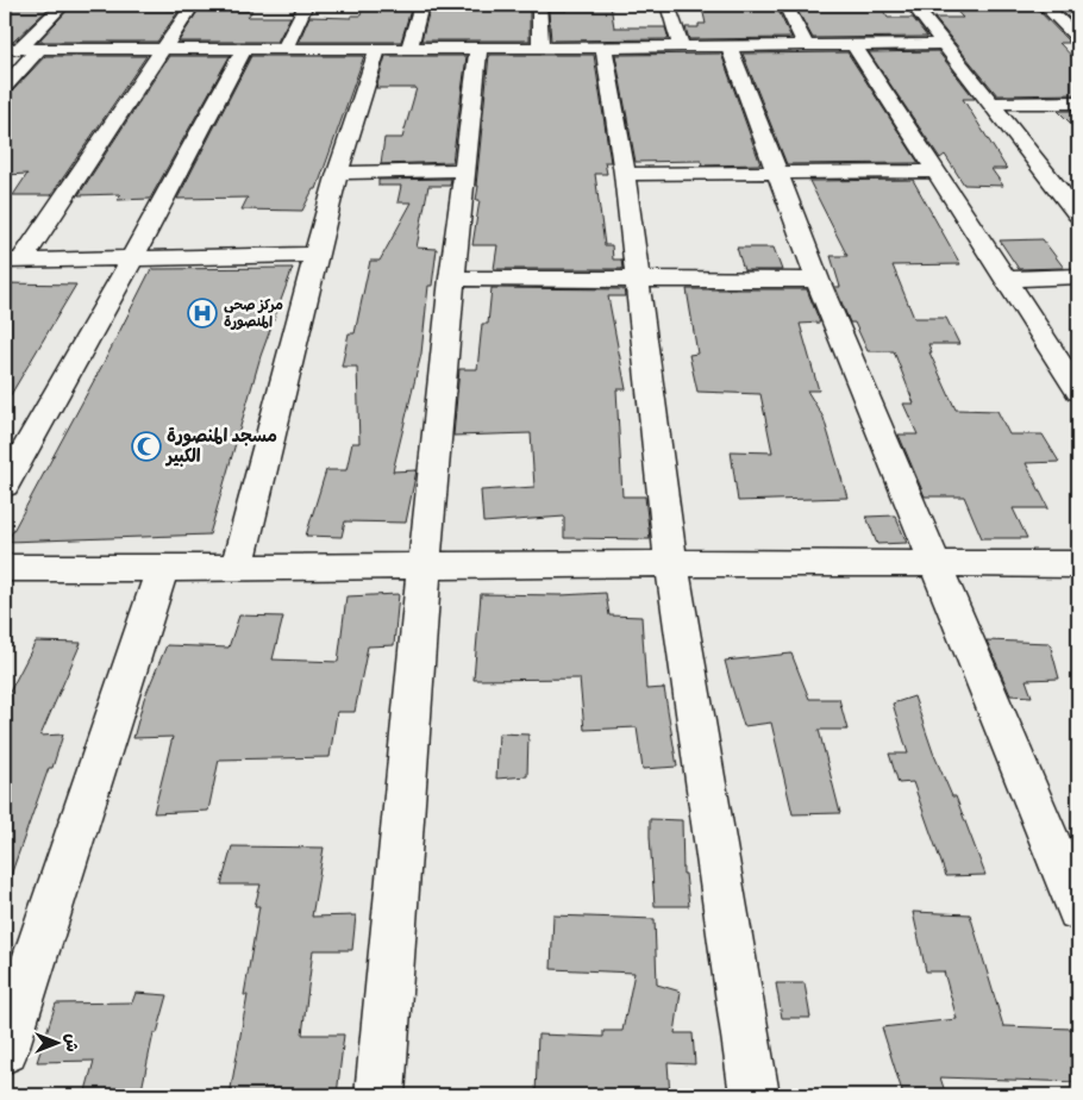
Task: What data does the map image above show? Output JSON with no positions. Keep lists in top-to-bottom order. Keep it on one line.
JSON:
{"places":{"hospital":["مركز صحي المنصورة"],"mosque":["مسجد المنصورة الكبير"]},"north":"right"}
